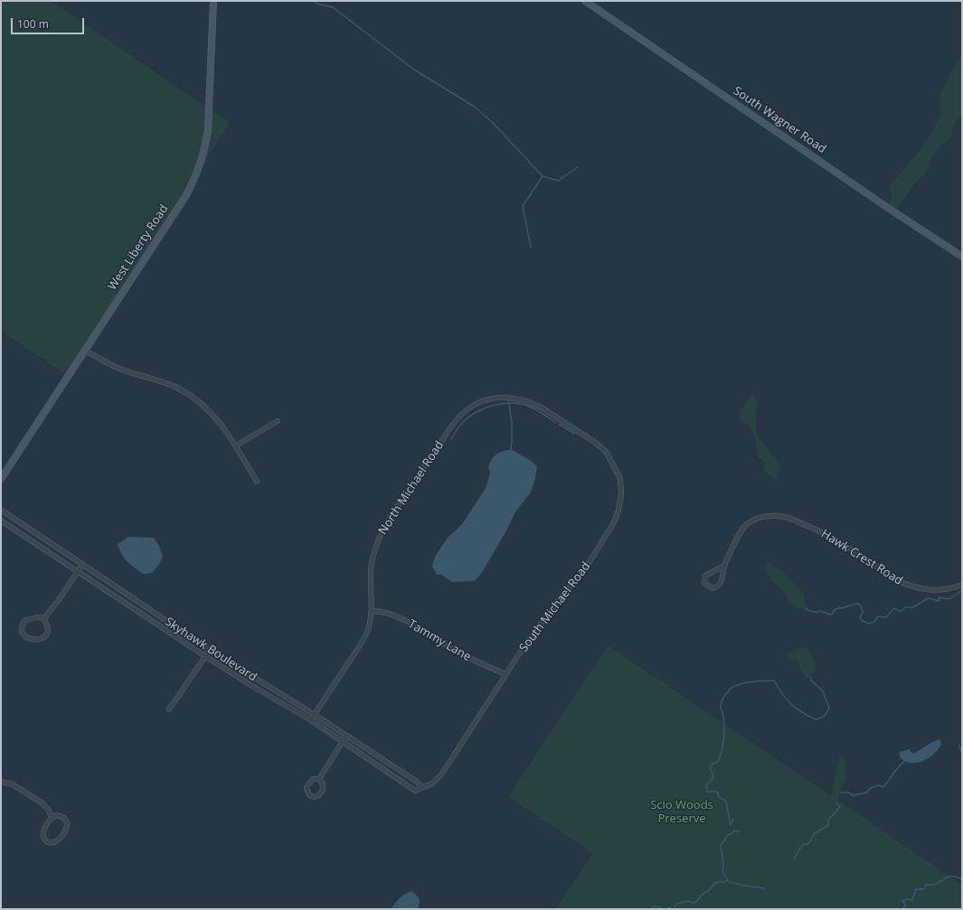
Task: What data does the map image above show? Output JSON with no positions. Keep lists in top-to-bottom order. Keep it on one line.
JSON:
{"streets":{"main road":["South Wagner Road","West Liberty Road"],"street":["North Michael Road","Hawk Crest Road","South Michael Road","Tammy Lane","Skyhawk Boulevard"]},"crossings":[["North Michael Road","South Michael Road"],["North Michael Road","Tammy Lane"],["North Michael Road","Skyhawk Boulevard"],["South Michael Road","Tammy Lane"],["South Michael Road","Skyhawk Boulevard"]],"parks":["Scio Woods Preserve"],"scale_bar":"100 m"}
